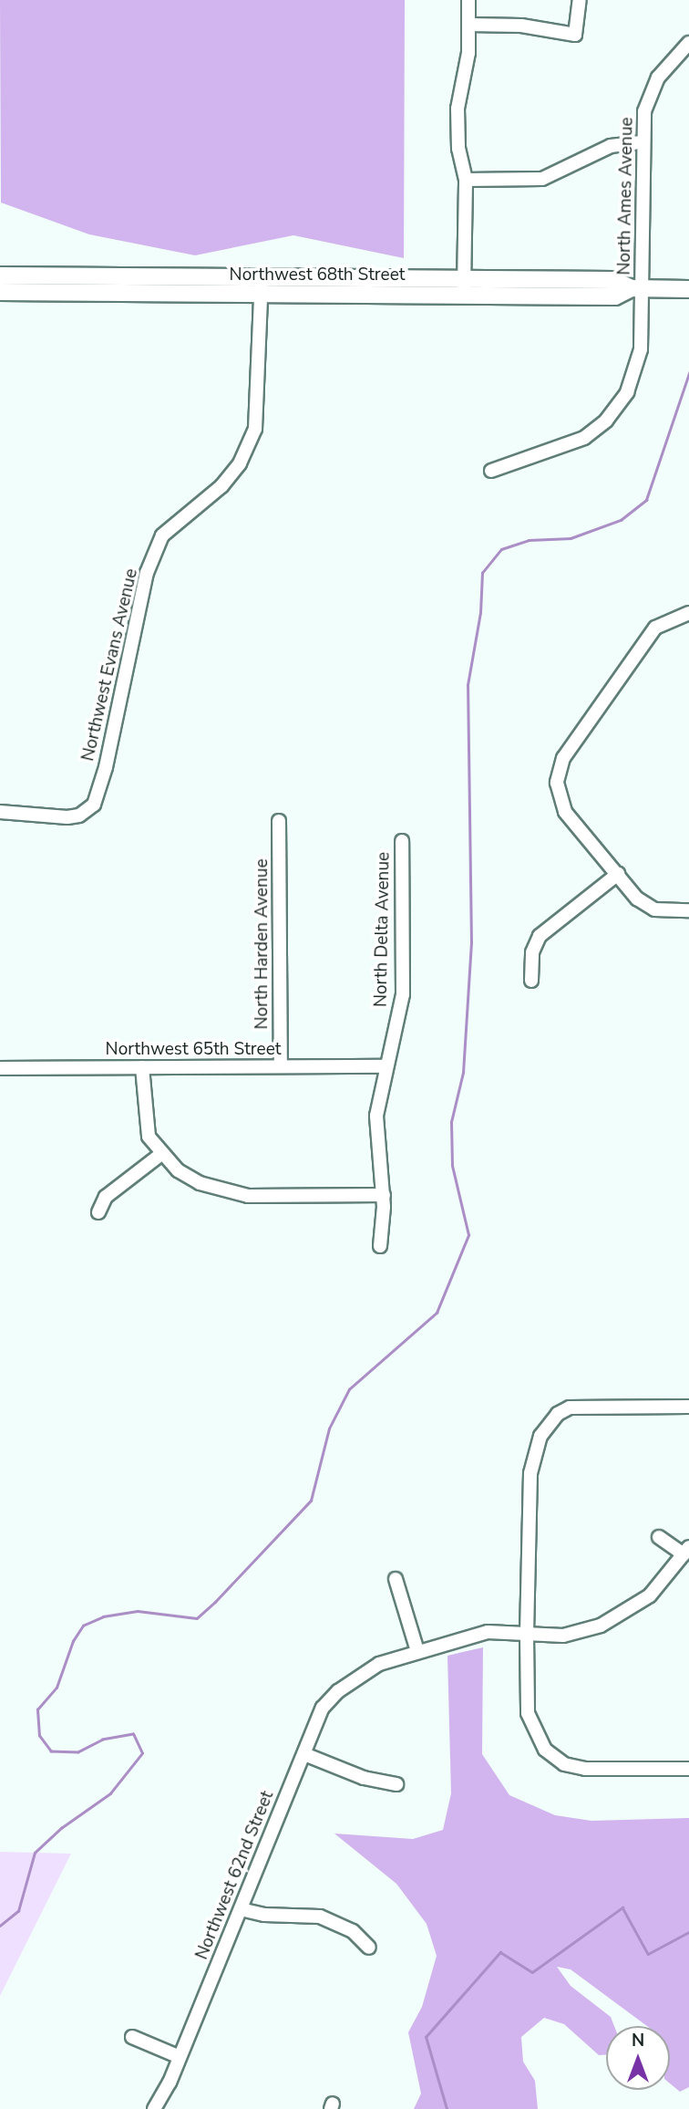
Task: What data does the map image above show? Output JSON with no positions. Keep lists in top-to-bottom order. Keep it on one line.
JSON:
{"streets":{"main road":["Northwest 68th Street"],"street":["North Ames Avenue","Northwest Evans Avenue","North Delta Avenue","North Harden Avenue","Northwest 65th Street","Northwest 62nd Street"]},"crossings":[["North Ames Avenue","Northwest 68th Street"],["Northwest 68th Street","Northwest Evans Avenue"],["North Delta Avenue","Northwest 65th Street"],["North Harden Avenue","Northwest 65th Street"]],"north":"top"}
